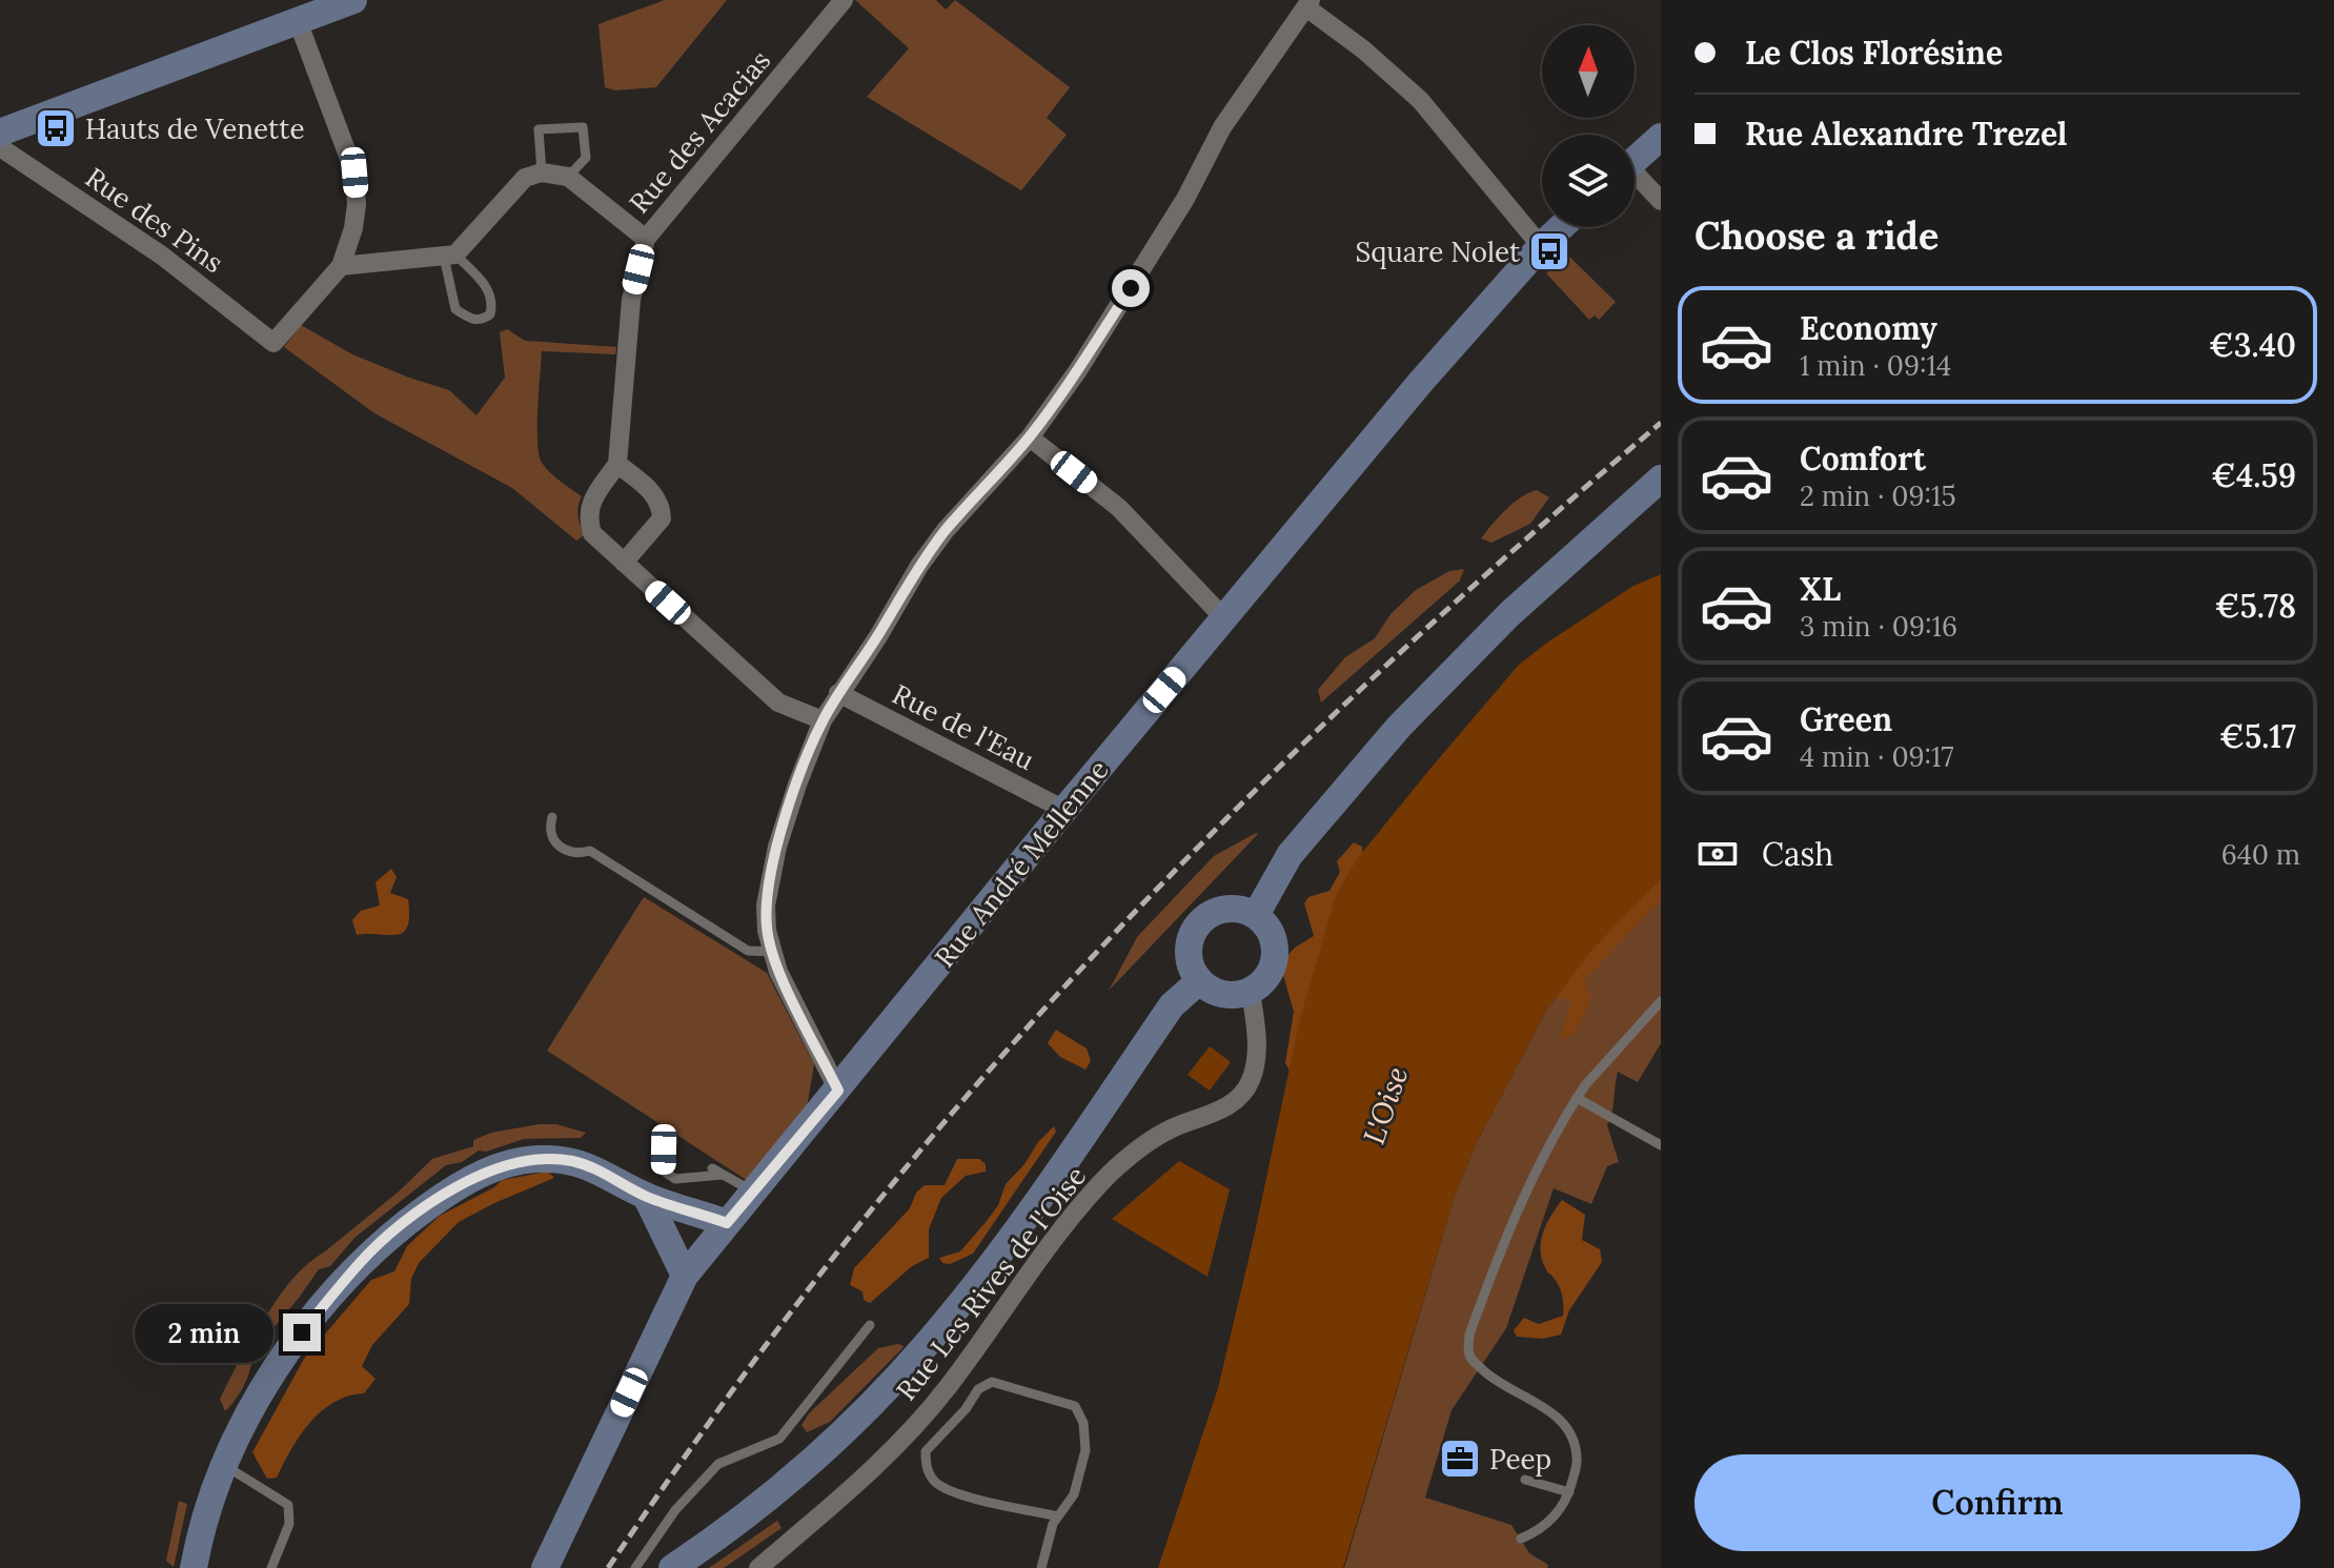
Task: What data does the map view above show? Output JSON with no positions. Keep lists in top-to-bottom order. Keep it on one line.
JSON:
{"streets":{"street":["Rue des Acacias","Rue des Pins","Rue de l'Eau","Rue André Mellenne","Rue Les Rives de l'Oise"]},"crossings":[["Rue de l'Eau","Rue André Mellenne"]],"water":["L'Oise"],"places":{"bus stop":["Hauts de Venette","Square Nolet"],"office":["Peep"]},"north":"top","page":{"banner":["Le Clos Florésine","Rue Alexandre Trezel"],"heading":"Choose a ride","list":[{"name":"Economy","note":"1 min · 09:14","value":"€3.40"},{"name":"Comfort","note":"2 min · 09:15","value":"€4.59"},{"name":"XL","note":"3 min · 09:16","value":"€5.78"},{"name":"Green","note":"4 min · 09:17","value":"€5.17"}],"pay":["Cash","640 m"],"bubble":"2 min","buttons":"Confirm"}}
